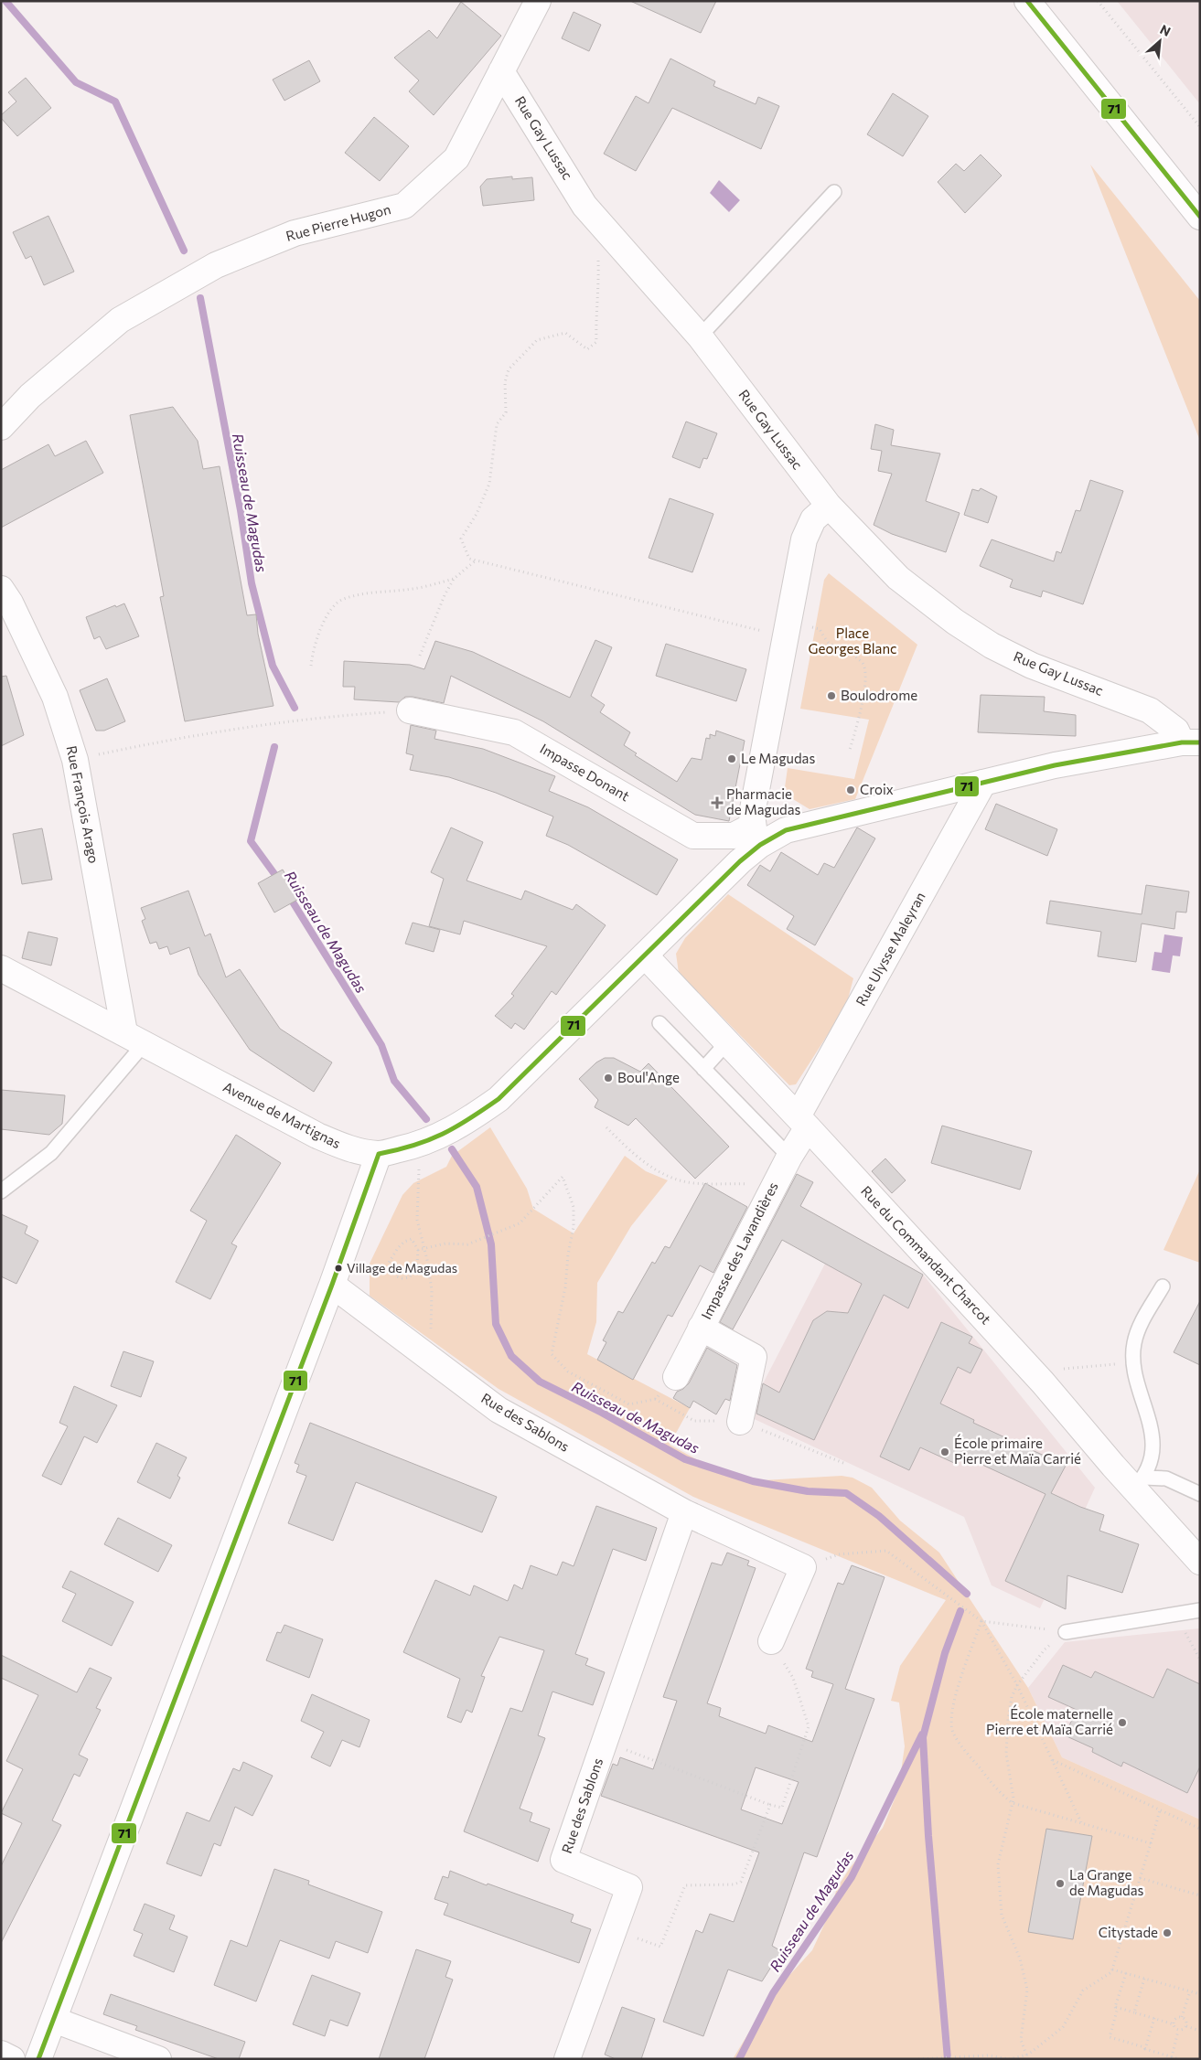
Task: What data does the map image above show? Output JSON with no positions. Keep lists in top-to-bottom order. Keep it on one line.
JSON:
{"streets":{"street":["Rue Gay Lussac","Rue Pierre Hugon","Impasse Donant","Rue François Arago","Rue Ulysse Maleyran","Avenue de Martignas","Impasse des Lavandières","Rue du Commandant Charcot","Rue des Sablons"]},"crossings":[["Rue Gay Lussac","Rue Pierre Hugon"],["Rue Gay Lussac","Avenue de Martignas"],["Impasse Donant","Avenue de Martignas"],["Rue François Arago","Avenue de Martignas"],["Rue Ulysse Maleyran","Avenue de Martignas"],["Rue Ulysse Maleyran","Impasse des Lavandières"],["Rue Ulysse Maleyran","Rue du Commandant Charcot"],["Avenue de Martignas","Rue du Commandant Charcot"],["Impasse des Lavandières","Rue du Commandant Charcot"]],"water":["Ruisseau de Magudas"],"parks":["Place Georges Blanc"],"places":{"other":["Boulodrome","Le Magudas","Croix","Boul'Ange","Village de Magudas","École primaire Pierre et Maïa Carrié","École maternelle Pierre et Maïa Carrié","La Grange de Magudas","Citystade"],"health":["Pharmacie de Magudas"]},"lines":["transit line 71"],"north":"top right"}
